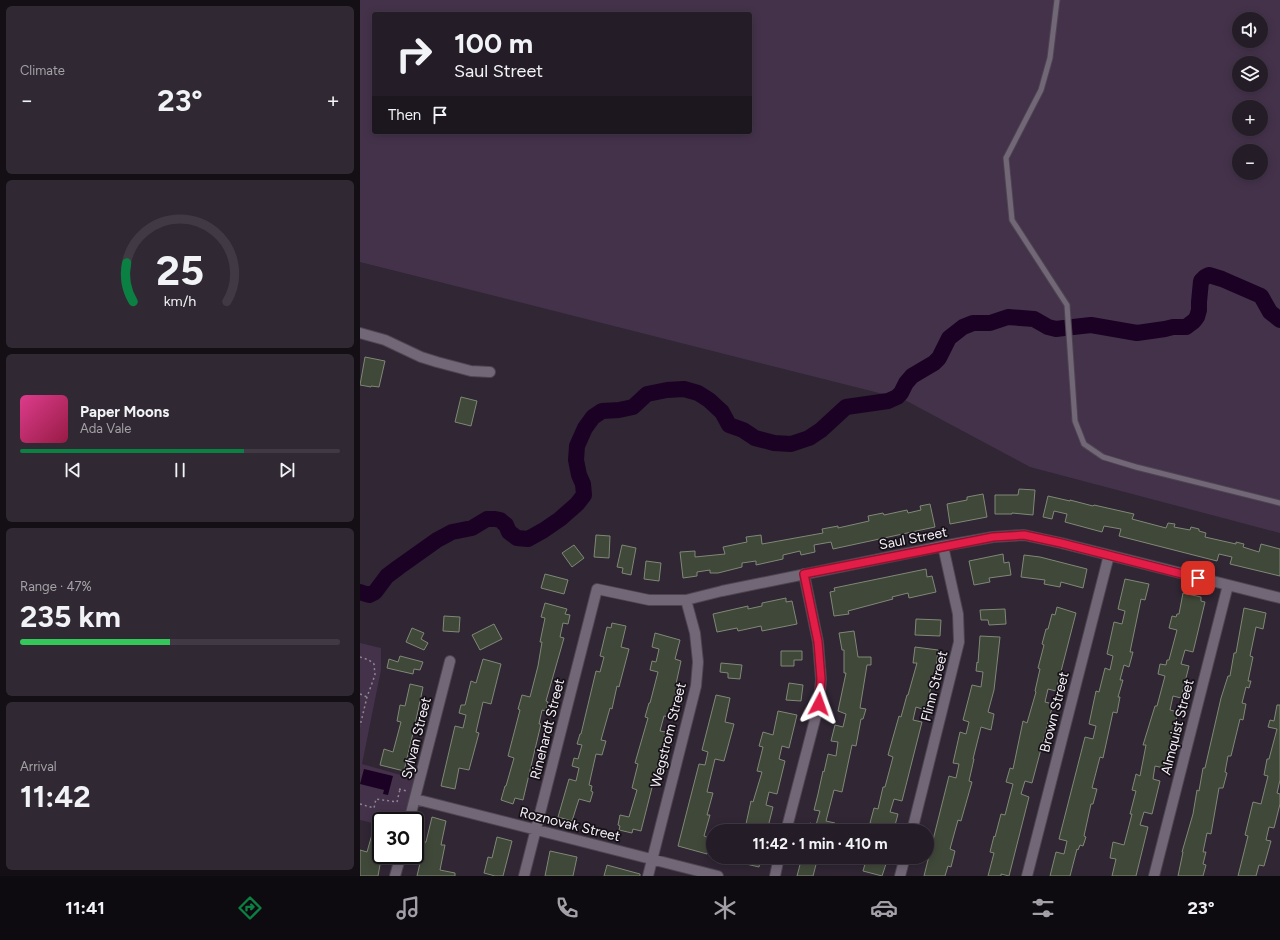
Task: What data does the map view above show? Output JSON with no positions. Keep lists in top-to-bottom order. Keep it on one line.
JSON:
{"streets":{"street":["Saul Street","Flinn Street","Brown Street","Almquist Street","Rinehardt Street","Wegstrom Street","Sylvan Street","Roznovak Street"]},"crossings":[["Saul Street","Flinn Street"],["Saul Street","Brown Street"],["Saul Street","Almquist Street"],["Saul Street","Rinehardt Street"],["Saul Street","Wegstrom Street"],["Rinehardt Street","Roznovak Street"],["Wegstrom Street","Roznovak Street"],["Sylvan Street","Roznovak Street"]],"page":{"tile":["Climate",["Range · 47%","235 km"],["Arrival","11:42"]],"map_buttons":["+","−"],"turn":["100 m","Saul Street"],"heat":["−","23°","+"],"then":"Then","song":["Paper Moons","Ada Vale"],"limit":"30","trip":"11:42 · 1 min · 410 m","tabs":["11:41","23°"],"gauge":["25","km/h"]}}
